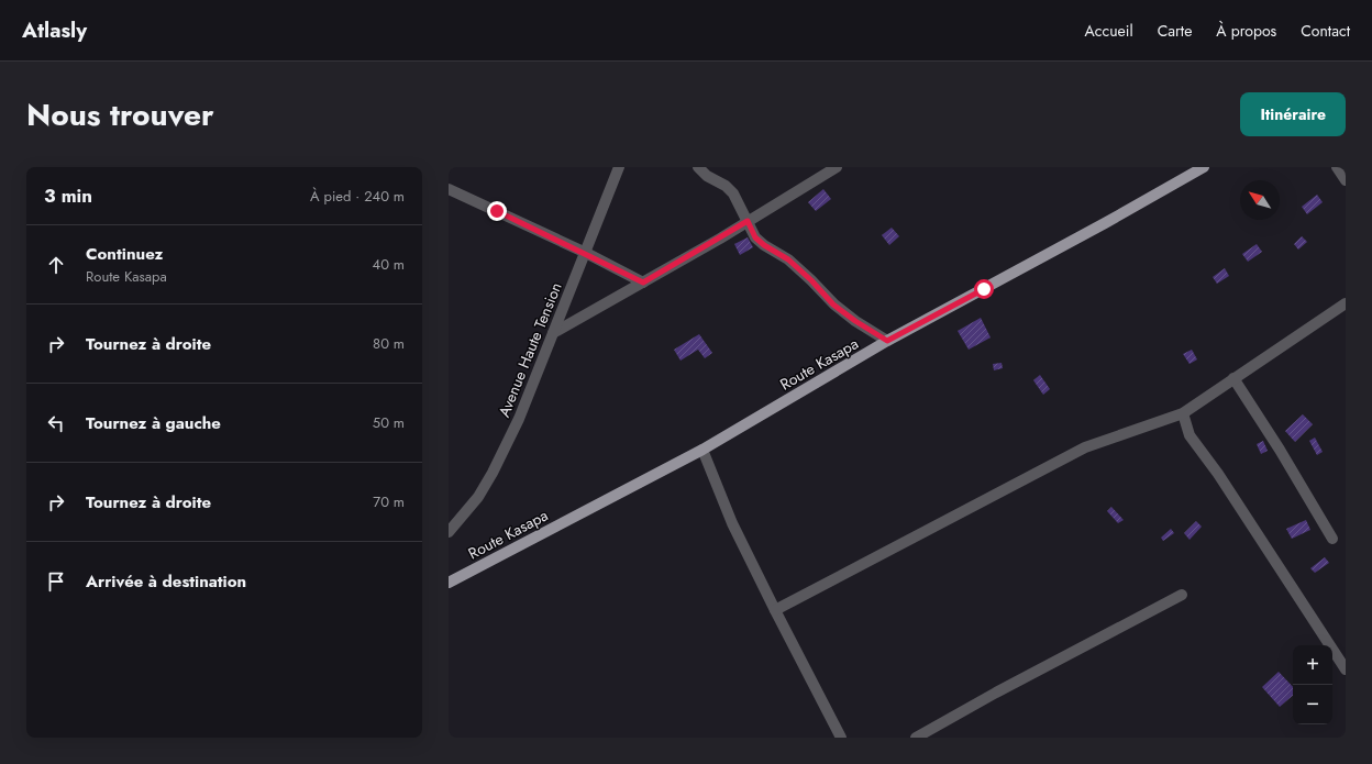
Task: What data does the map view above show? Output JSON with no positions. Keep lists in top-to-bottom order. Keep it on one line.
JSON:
{"streets":{"main road":["Route Kasapa"],"street":["Avenue Haute Tension"]},"north":"top left","page":{"header":"Atlasly","nav":["Accueil","Carte","À propos","Contact"],"title":"Nous trouver","buttons":"Itinéraire","heading":["3 min","À pied · 240 m"],"list":[["Continuez","Route Kasapa","40 m"],["Tournez à droite","80 m"],["Tournez à gauche","50 m"],["Tournez à droite","70 m"],"Arrivée à destination"],"map_buttons":["+","−"]}}
